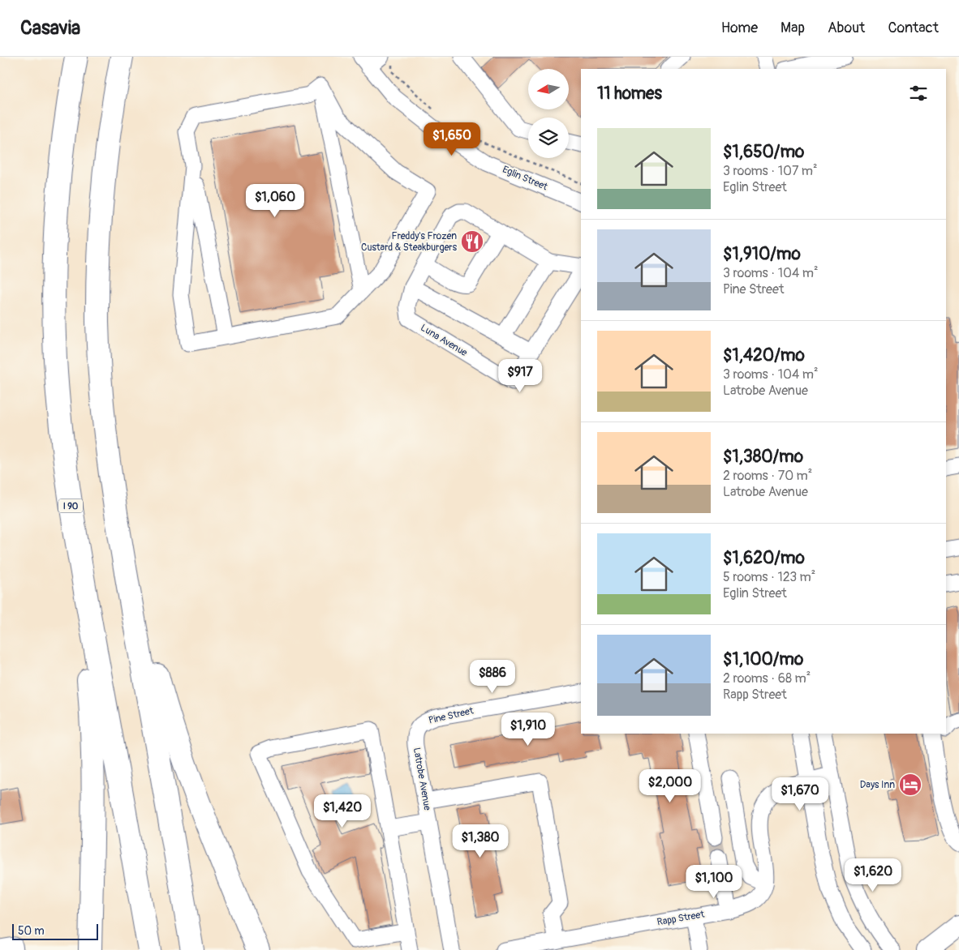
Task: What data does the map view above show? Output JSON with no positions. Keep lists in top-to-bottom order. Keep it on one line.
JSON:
{"streets":{"highway":["I 90"],"street":["Eglin Street","Luna Avenue","Pine Street","Latrobe Avenue","Rapp Street"]},"crossings":[["Pine Street","Latrobe Avenue"]],"places":{"restaurant":["Freddy's Frozen Custard & Steakburgers"],"hotel":["Days Inn"]},"scale_bar":"50 m","north":"left","page":{"header":"Casavia","nav":["Home","Map","About","Contact"],"heading":"11 homes","list":[{"name":"$1,650/mo","note":"3 rooms · 107 m² · Eglin Street"},{"name":"$1,910/mo","note":"3 rooms · 104 m² · Pine Street"},{"name":"$1,420/mo","note":"3 rooms · 104 m² · Latrobe Avenue"},{"name":"$1,380/mo","note":"2 rooms · 70 m² · Latrobe Avenue"},{"name":"$1,620/mo","note":"5 rooms · 123 m² · Eglin Street"},{"name":"$1,100/mo","note":"2 rooms · 68 m² · Rapp Street"}],"price":["$1,650","$1,060","$917","$886","$1,910","$2,000","$1,670","$1,420","$1,380","$1,620","$1,100"],"scale":"50 m"}}
